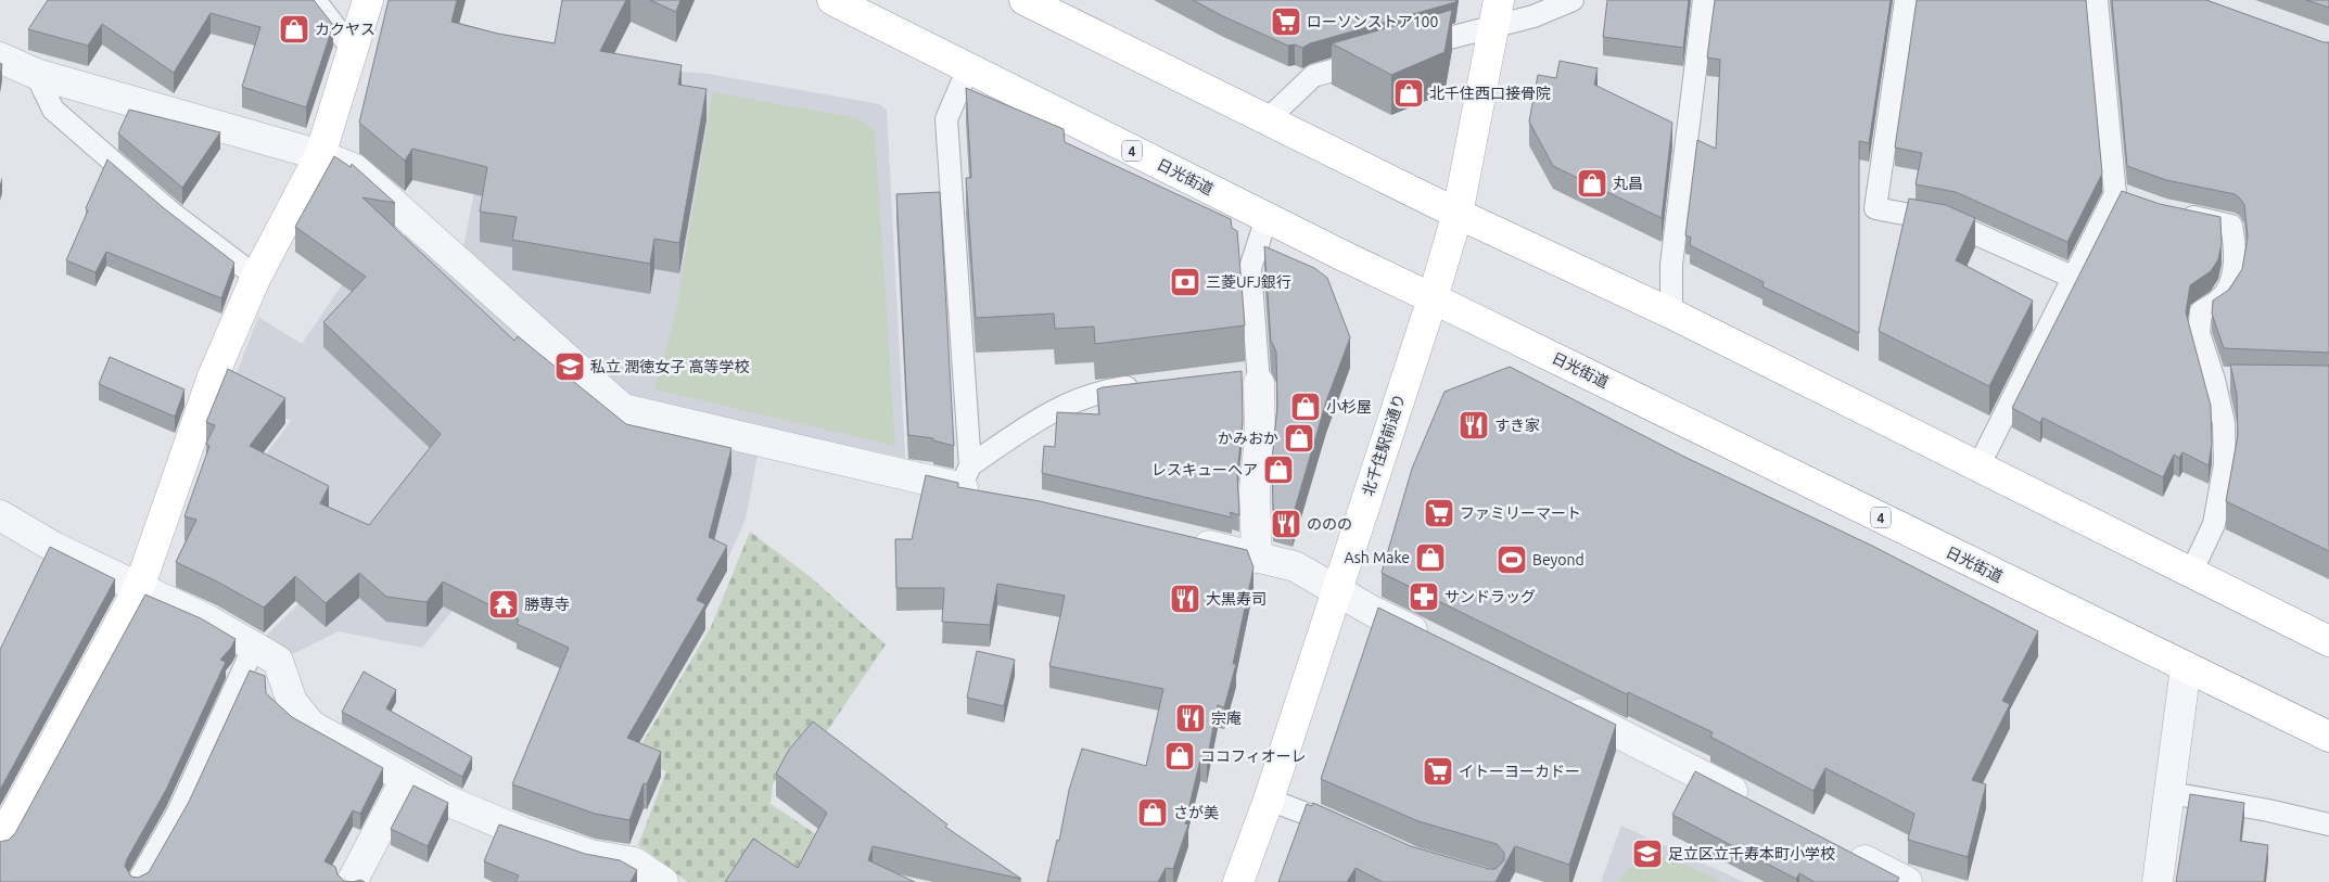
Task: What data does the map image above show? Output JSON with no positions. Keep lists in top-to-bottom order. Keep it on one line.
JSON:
{"streets":{"main road":["4","日光街道","北千住駅前通り"]},"crossings":[["日光街道","北千住駅前通り"]],"places":{"supermarket":["ローソンストア100","ファミリーマート","イトーヨーカドー"],"shop":["カクヤス","北千住西口接骨院","丸昌","小杉屋","かみおか","レスキューヘア","Ash Make","ココフィオーレ","さが美"],"bank":["三菱UFJ銀行"],"school or university":["私立 潤徳女子 高等学校","足立区立千寿本町小学校"],"restaurant":["すき家","ののの","大黒寿司","宗庵"],"sports":["Beyond"],"pharmacy":["サンドラッグ"],"temple":["勝専寺"]}}
